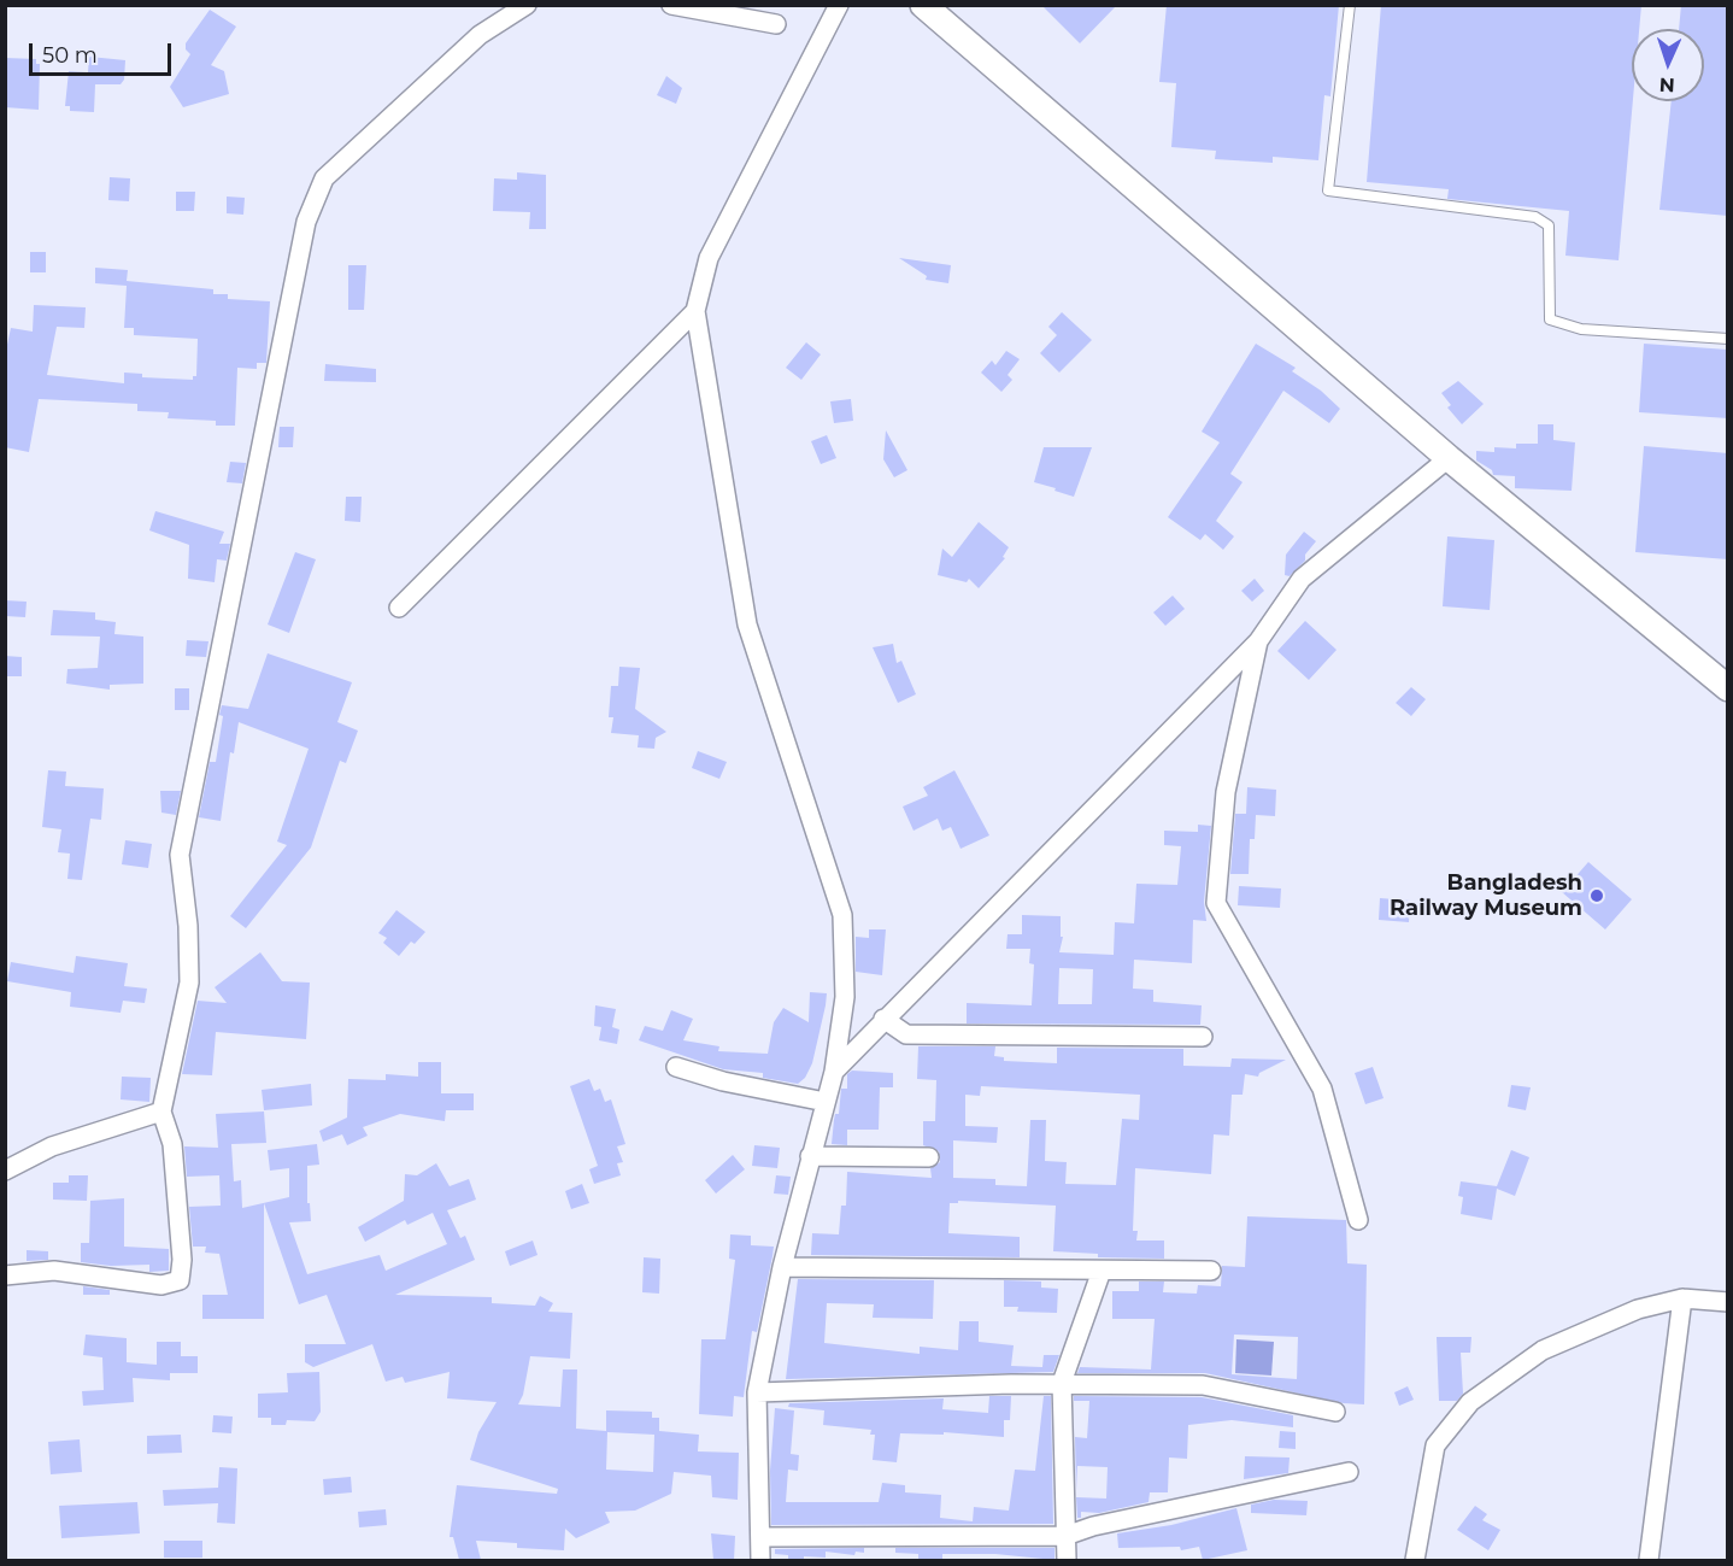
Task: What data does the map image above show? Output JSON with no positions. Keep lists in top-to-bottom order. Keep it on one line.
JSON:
{"places":["Bangladesh Railway Museum"],"scale_bar":"50 m","north":"bottom"}
